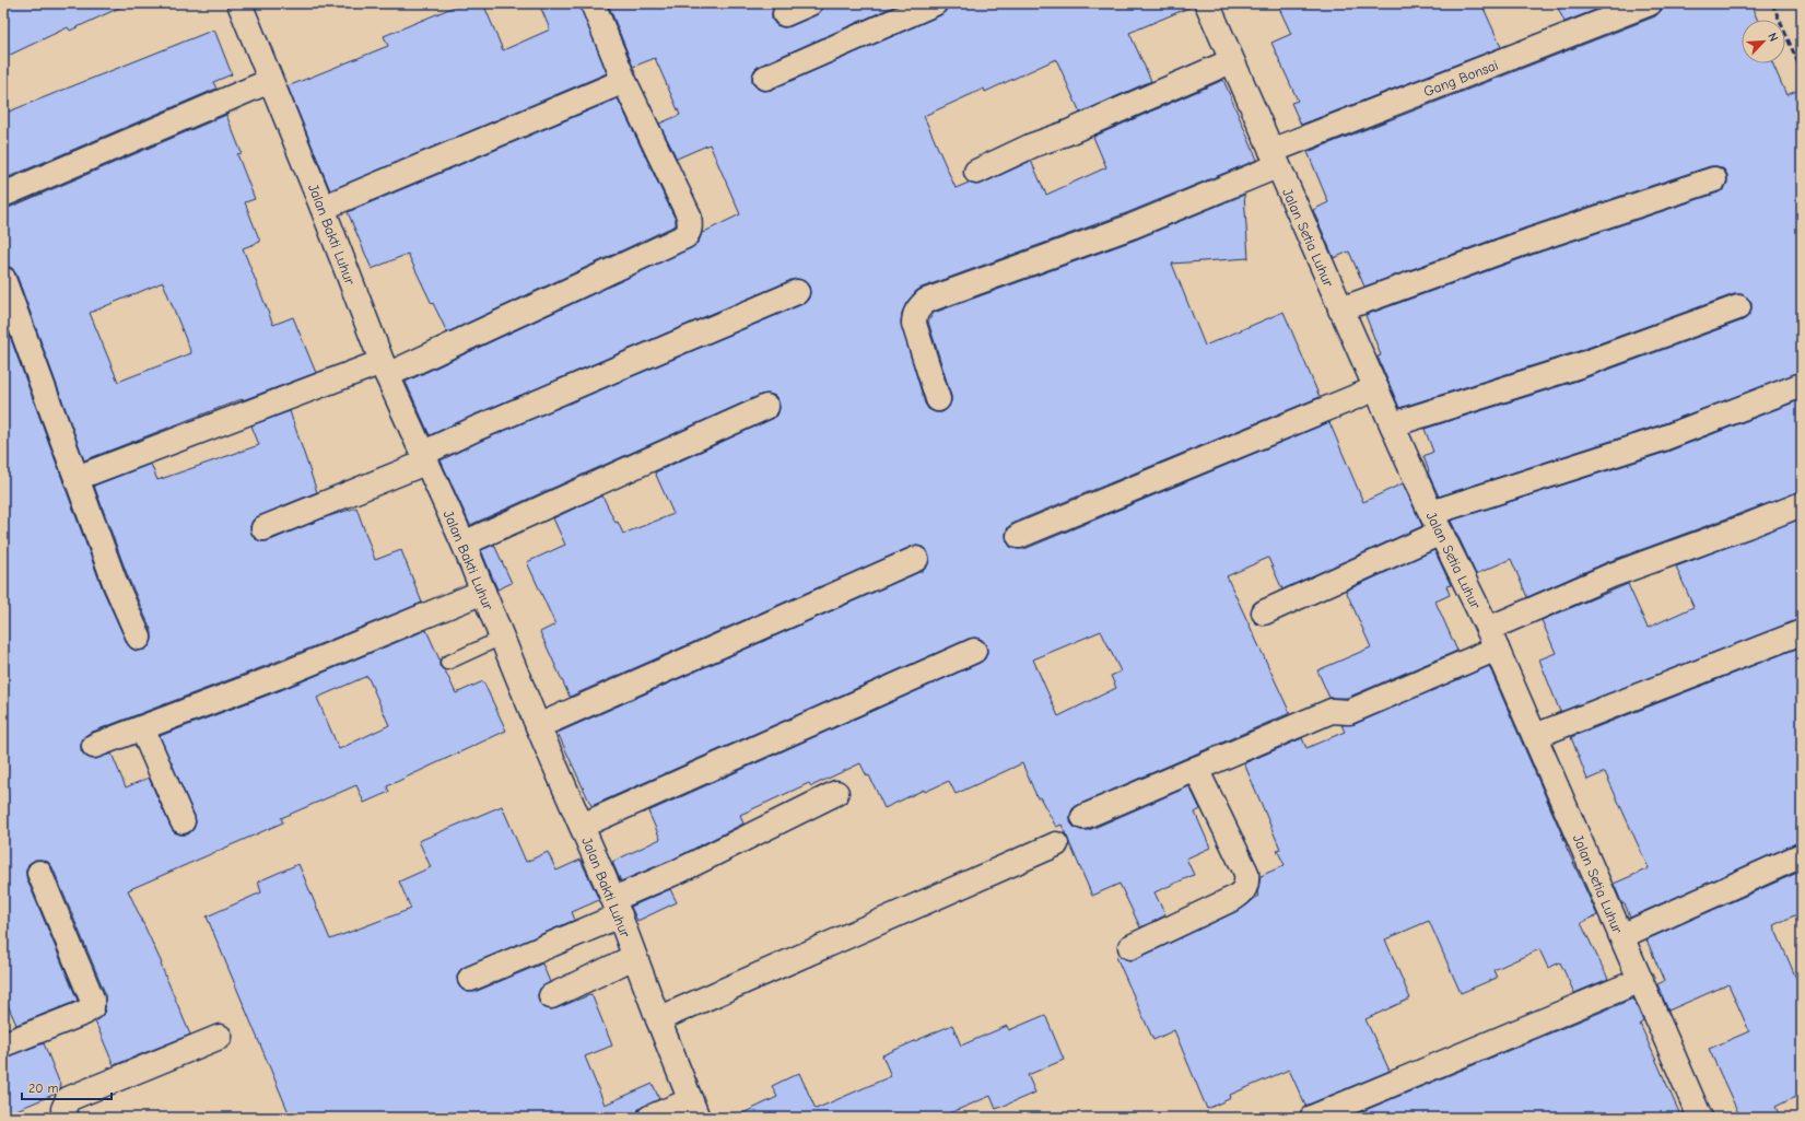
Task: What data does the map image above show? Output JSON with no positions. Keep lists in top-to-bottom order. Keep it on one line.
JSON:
{"streets":{"street":["Gang Bonsai","Jalan Bakti Luhur","Jalan Setia Luhur"]},"crossings":[["Gang Bonsai","Jalan Setia Luhur"]],"scale_bar":"20 m","north":"top right"}
